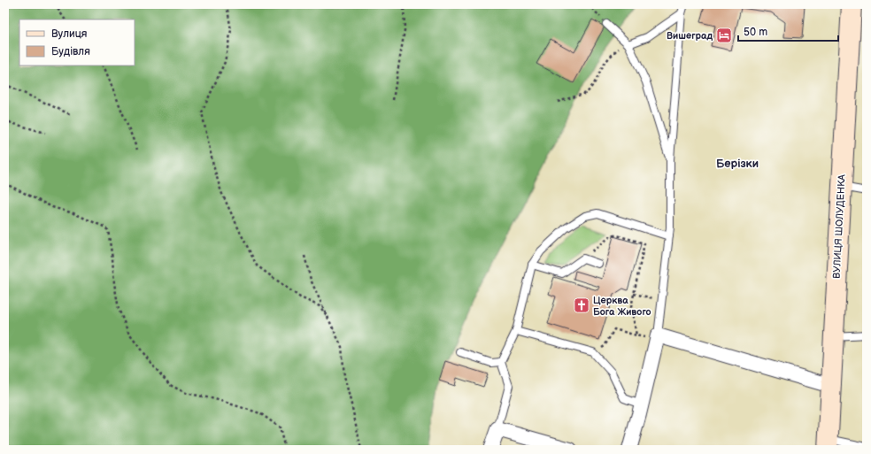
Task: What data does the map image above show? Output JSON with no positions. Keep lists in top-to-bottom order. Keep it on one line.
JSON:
{"streets":{"main road":["ВУЛИЦЯ ШОЛУДЕНКА"]},"districts":["Берізки"],"places":{"hotel":["Вишеград"],"church":["Церква Бога Живого"]},"legend":["Вулиця","Будівля"],"scale_bar":"50 m"}
